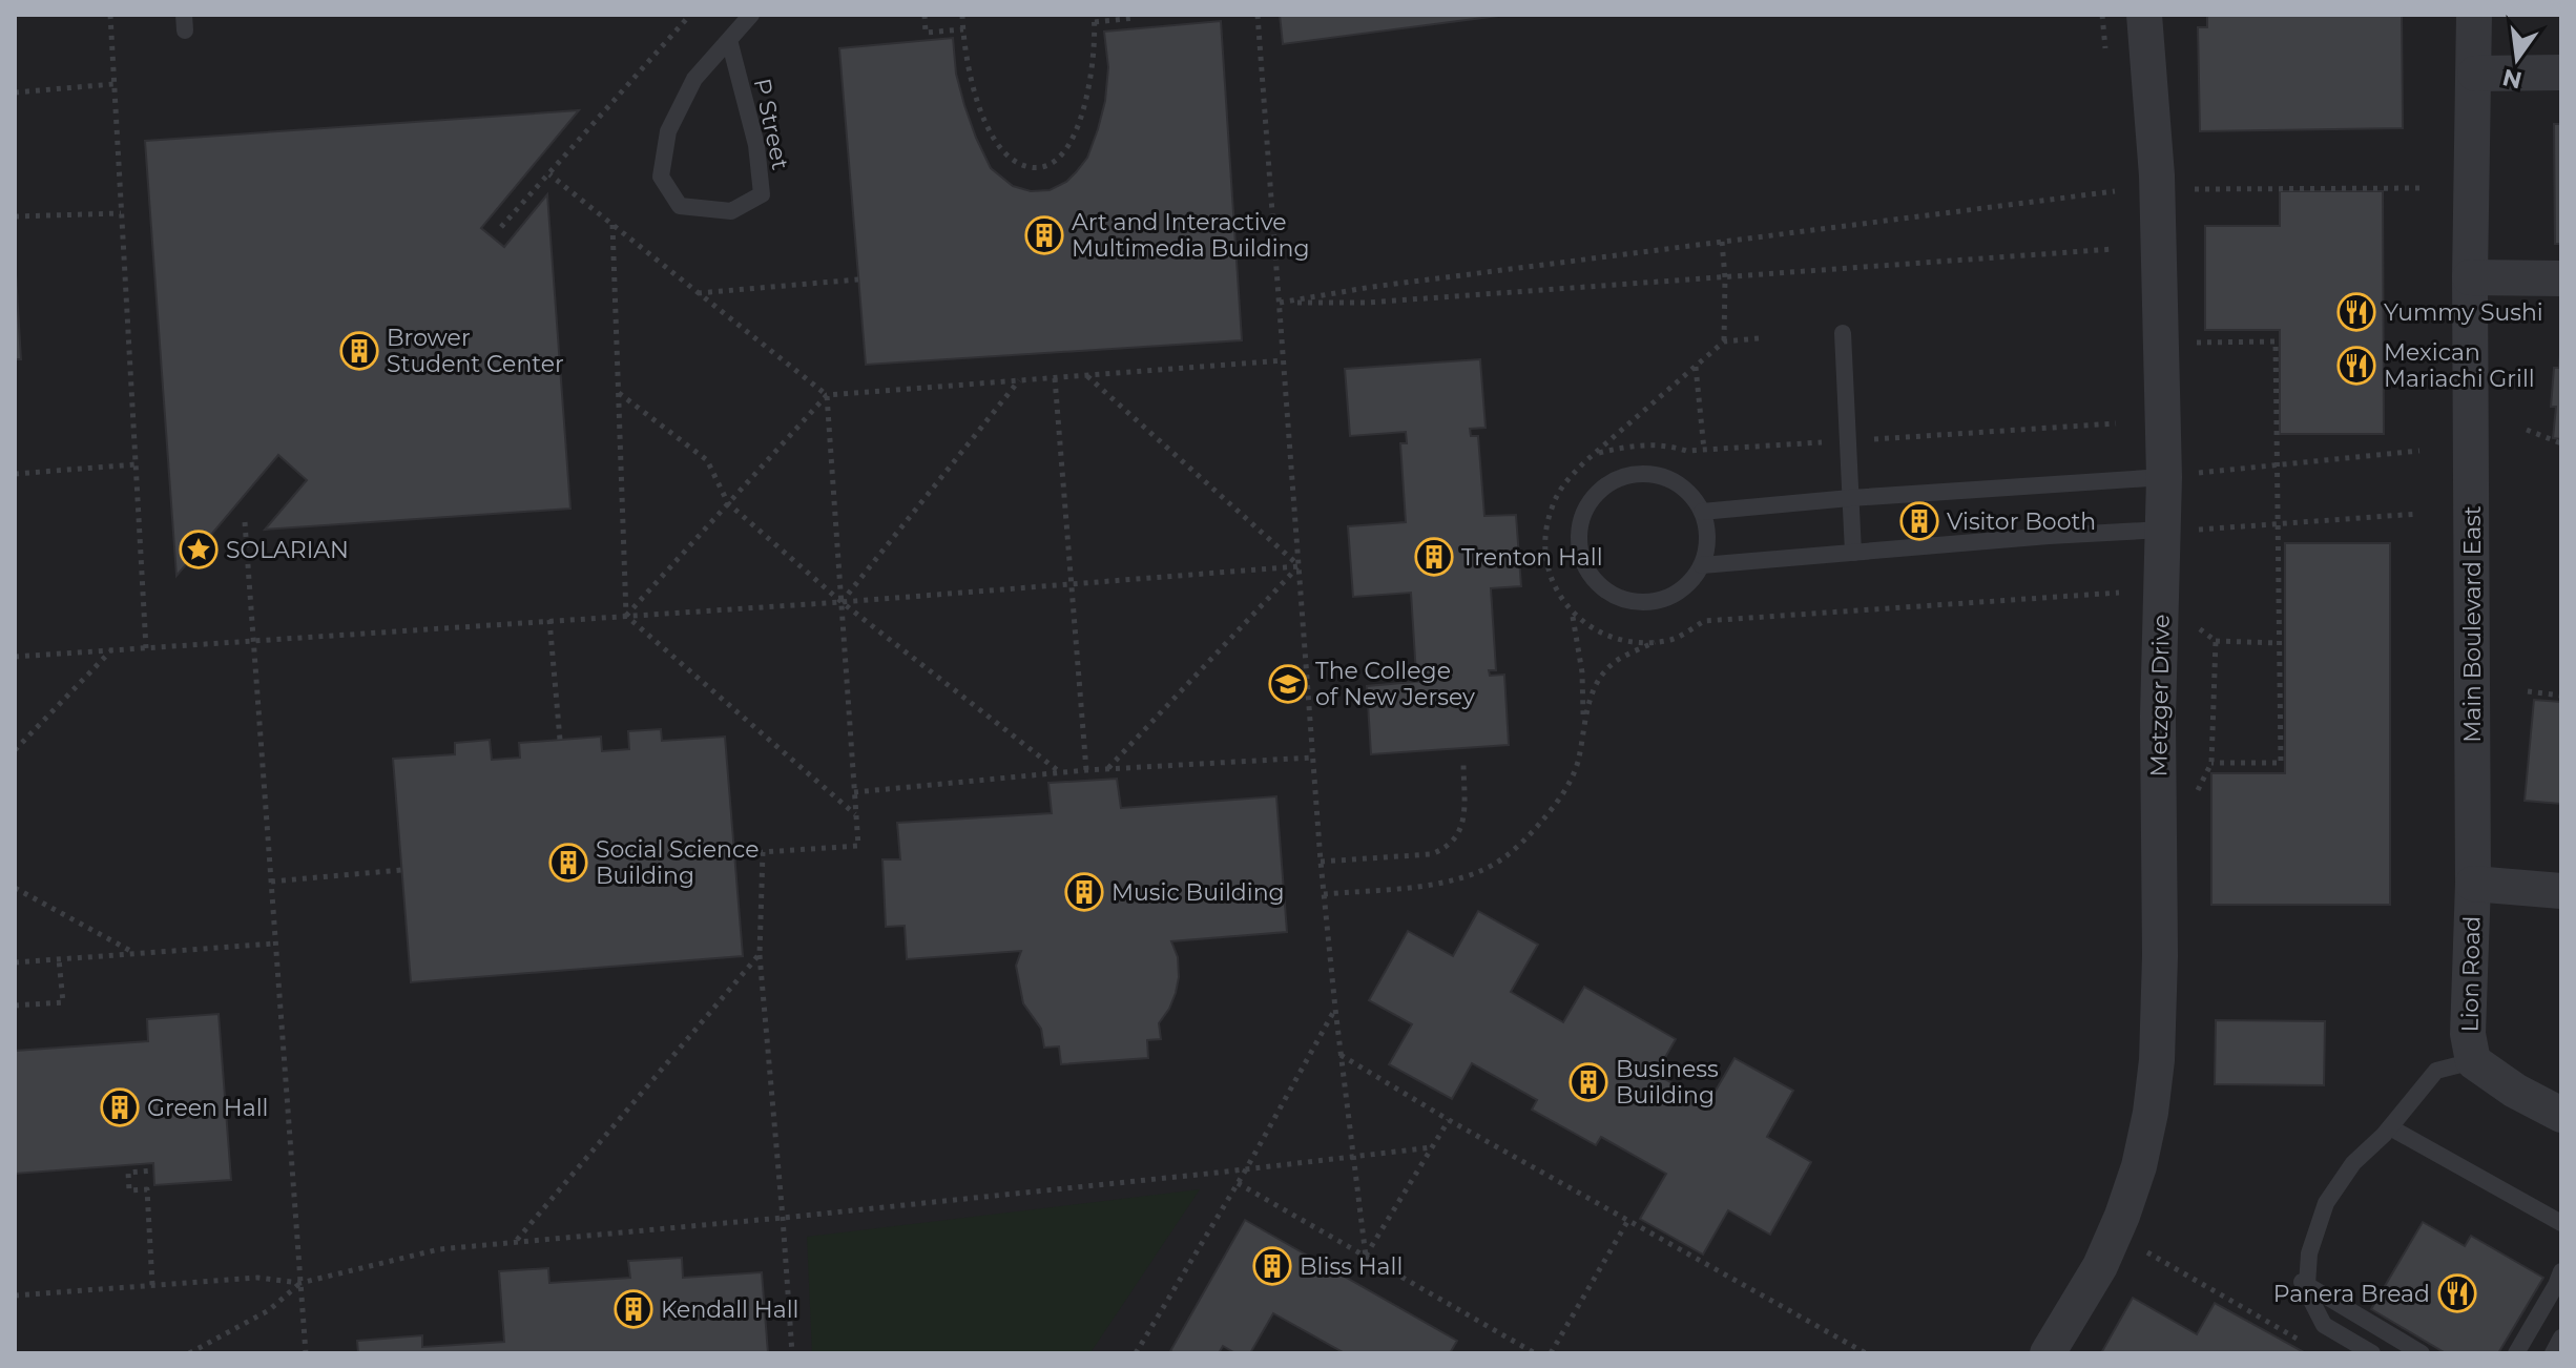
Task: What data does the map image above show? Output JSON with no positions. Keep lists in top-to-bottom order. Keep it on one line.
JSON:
{"streets":{"street":["Main Boulevard East","Metzger Drive","Lion Road"],"lane":["P Street"]},"crossings":[["Main Boulevard East","Lion Road"]],"places":{"building":["Art and Interactive Multimedia Building","Brower Student Center","Visitor Booth","Trenton Hall","Social Science Building","Music Building","Business Building","Green Hall","Bliss Hall","Kendall Hall"],"restaurant":["Yummy Sushi","Mexican Mariachi Grill","Panera Bread"],"place":["SOLARIAN"],"school or university":["The College of New Jersey"]},"north":"bottom"}
